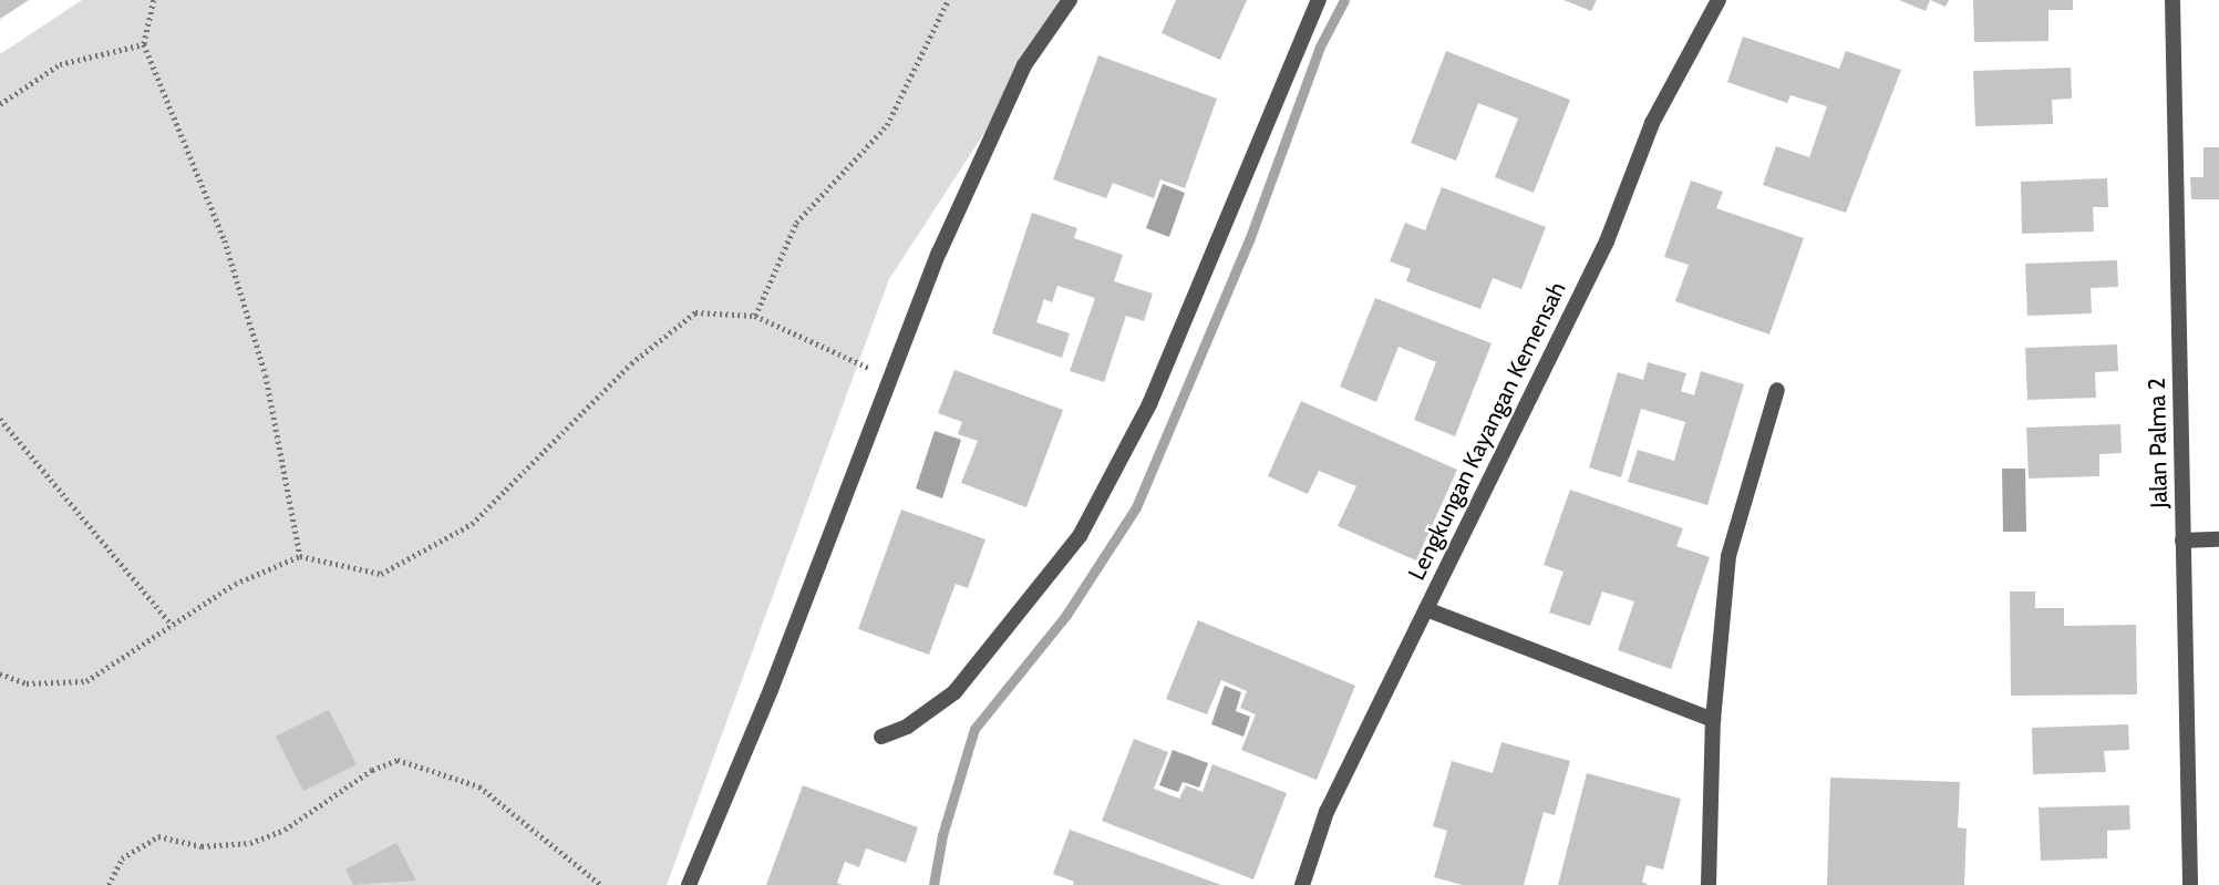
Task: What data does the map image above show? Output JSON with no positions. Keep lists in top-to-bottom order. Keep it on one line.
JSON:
{"streets":{"street":["Lengkungan Kayangan Kemensah","Jalan Palma 2"]}}
